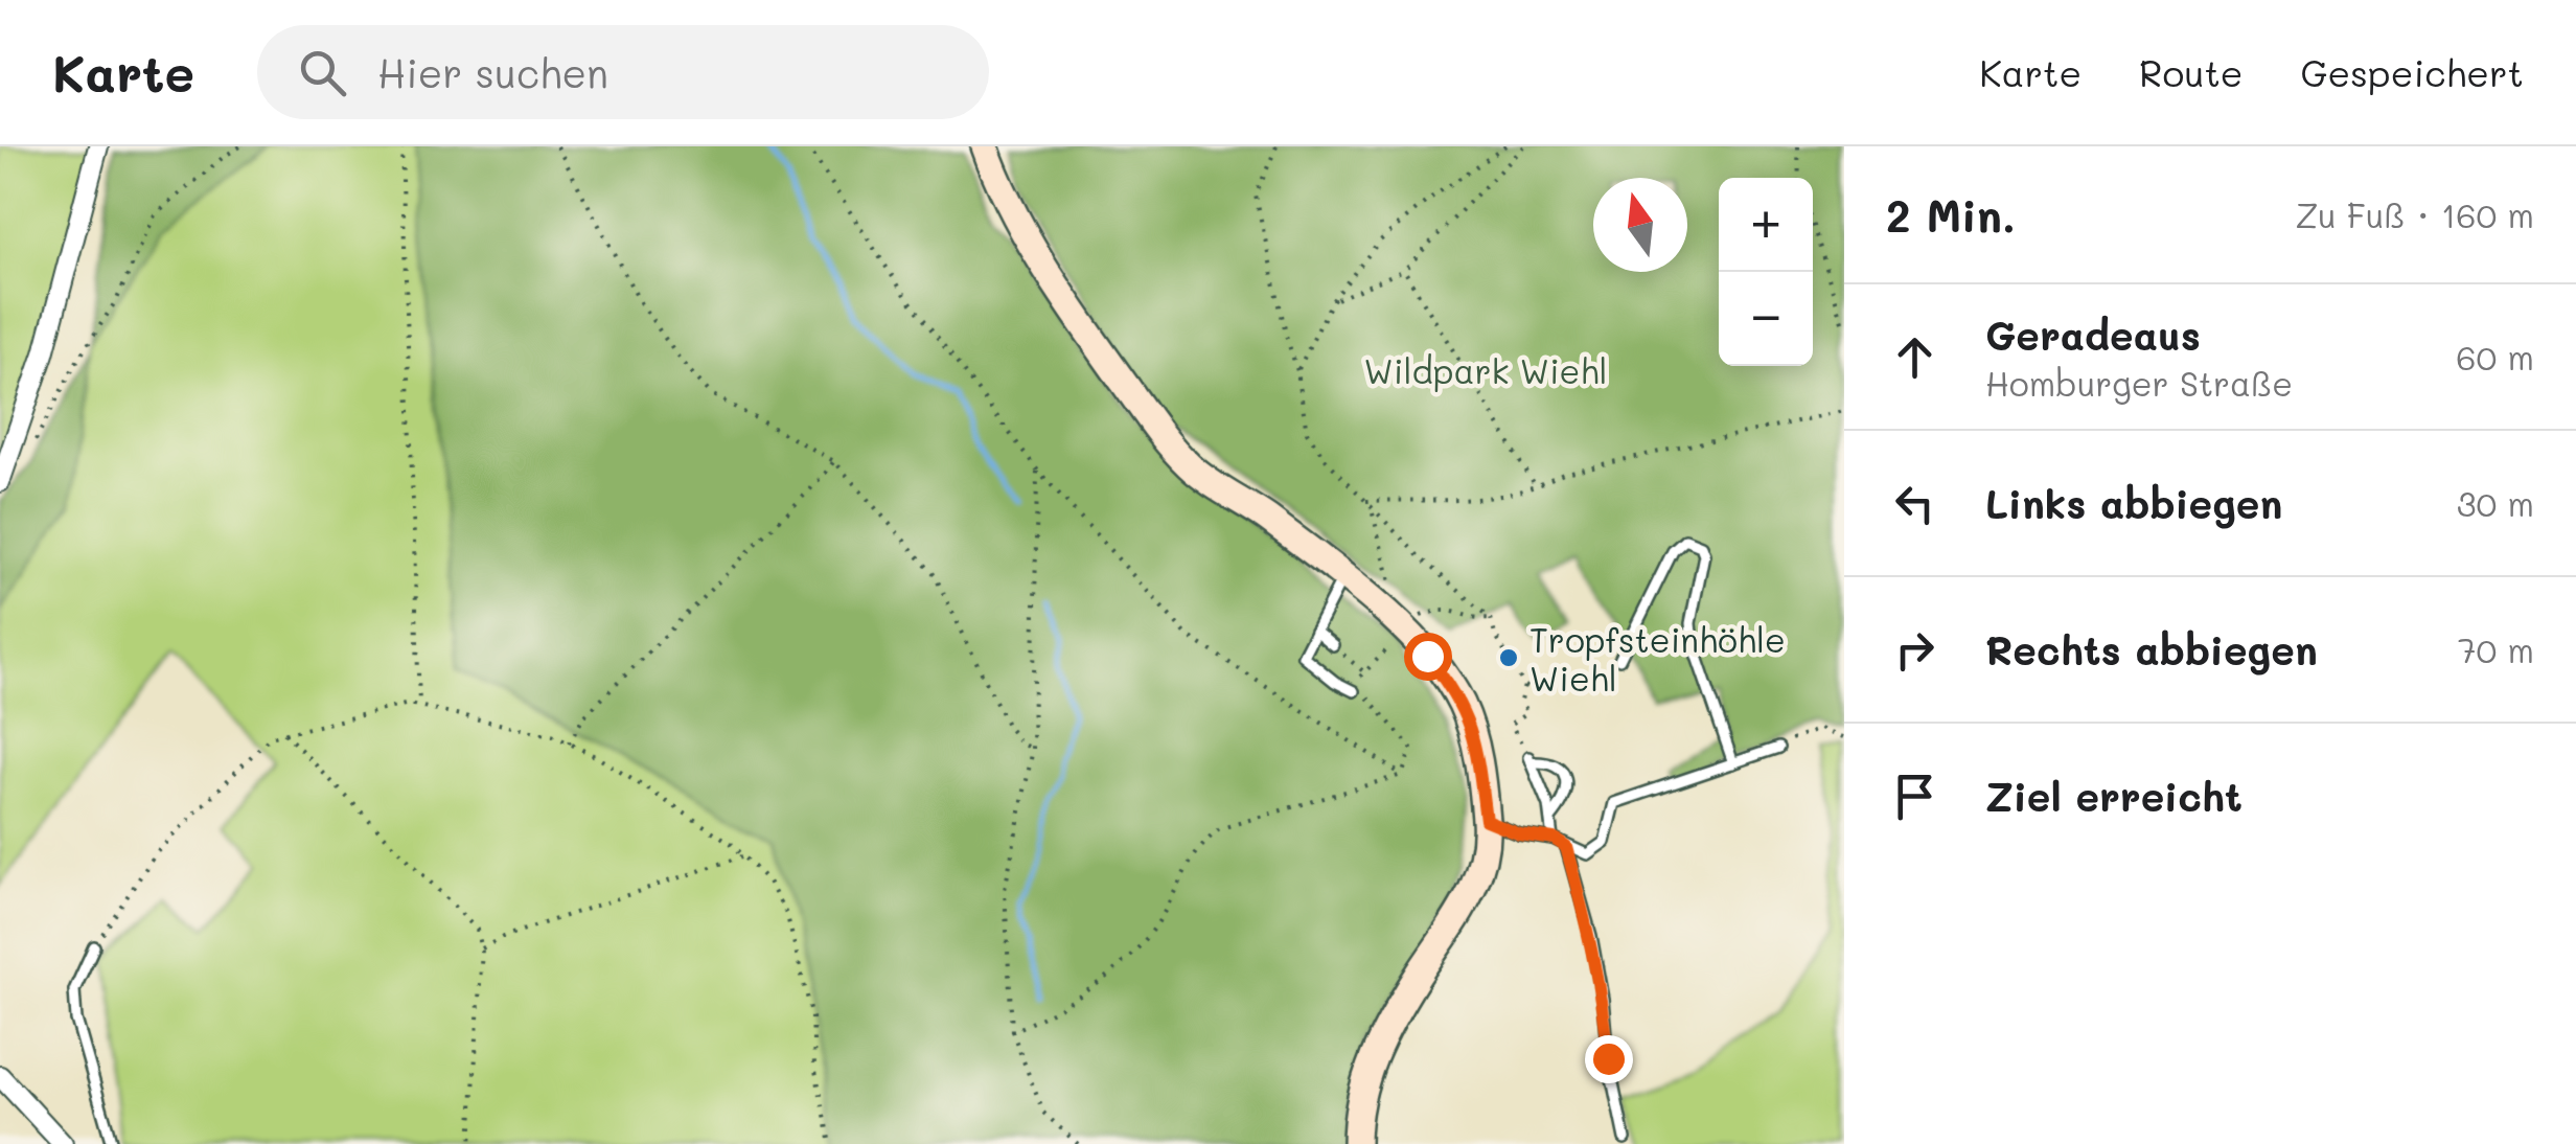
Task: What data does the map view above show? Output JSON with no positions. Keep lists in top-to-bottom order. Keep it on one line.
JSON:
{"parks":["Wildpark Wiehl"],"places":["Tropfsteinhöhle Wiehl"],"north":"top","page":{"header":"Karte","search":"Hier suchen","nav":["Karte","Route","Gespeichert"],"heading":["2 Min.","Zu Fuß · 160 m"],"map_buttons":["+","−"],"list":[["Geradeaus","Homburger Straße","60 m"],["Links abbiegen","30 m"],["Rechts abbiegen","70 m"],"Ziel erreicht"]}}
